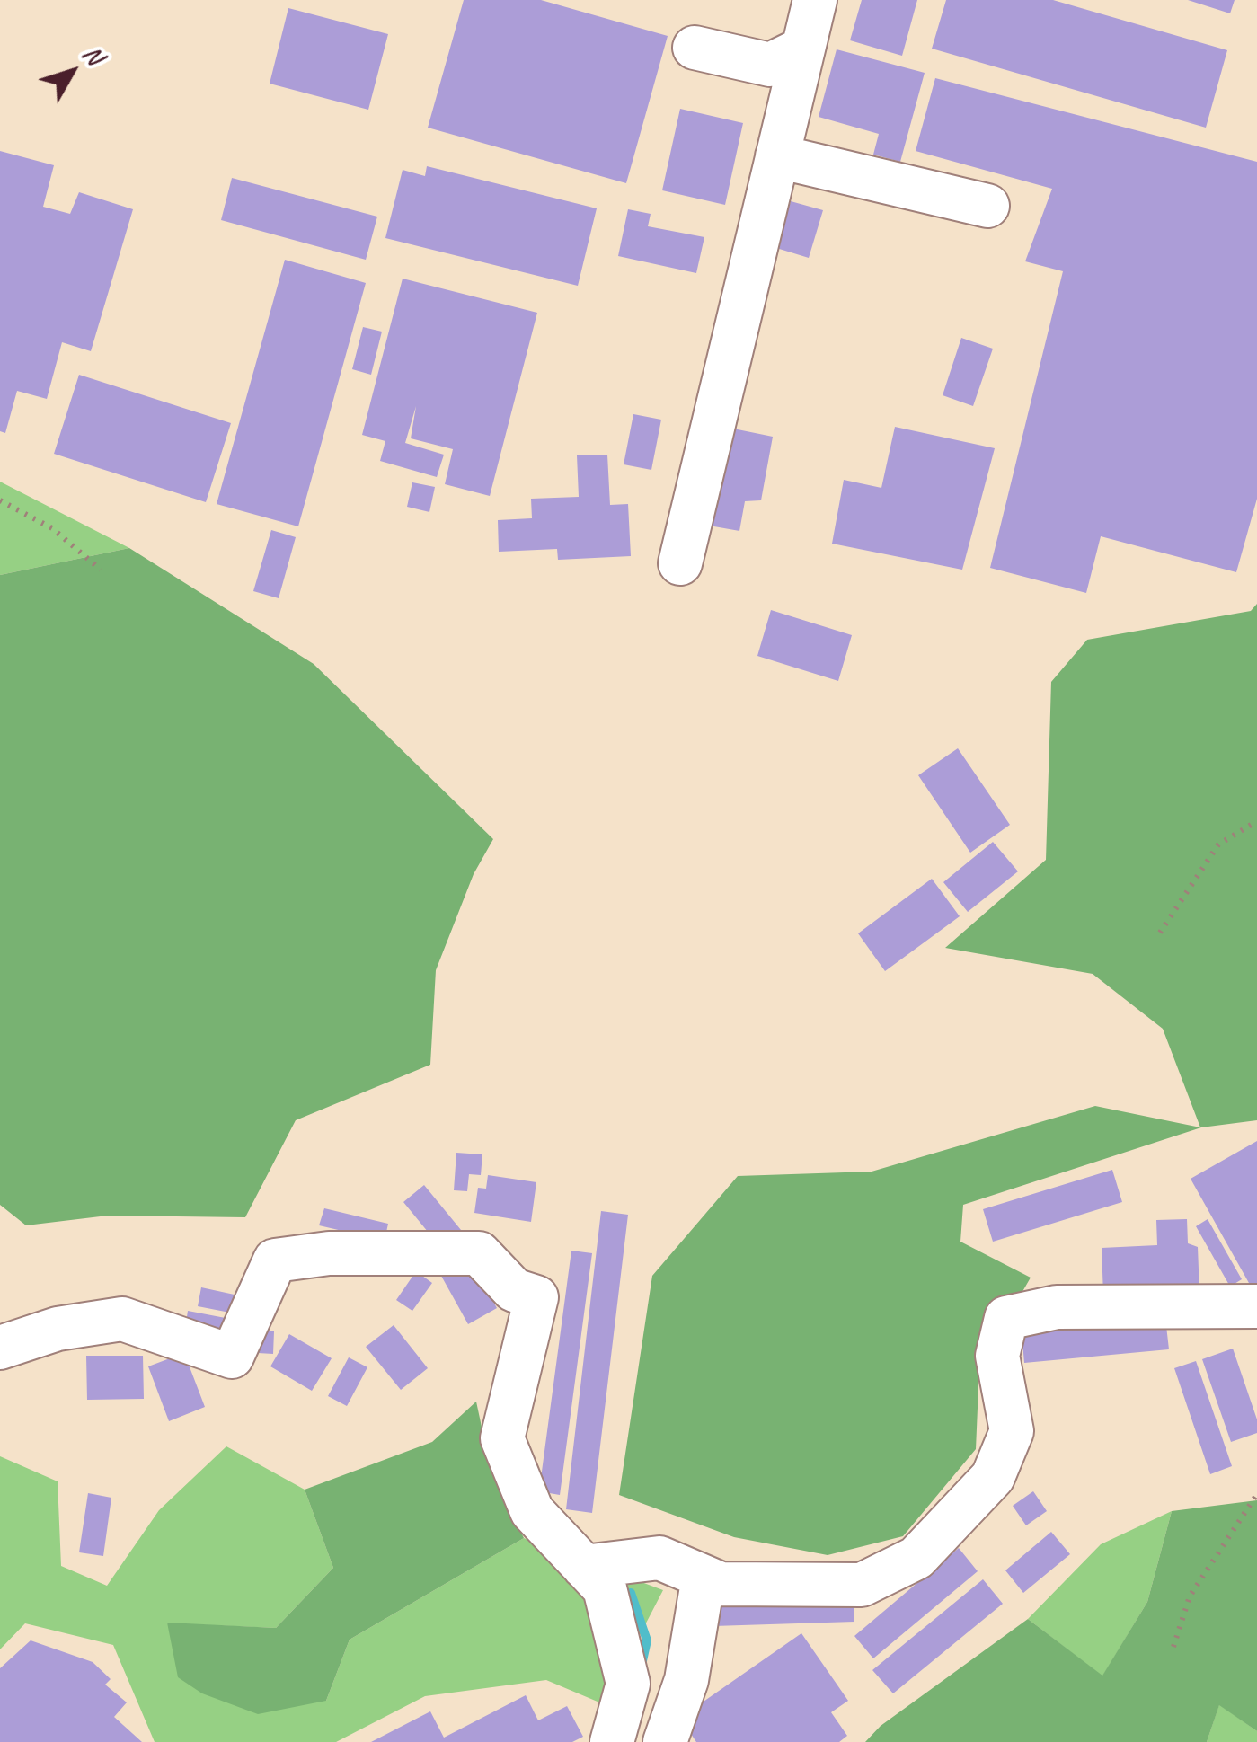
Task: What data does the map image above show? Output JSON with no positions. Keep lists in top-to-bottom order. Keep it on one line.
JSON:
{"north":"top right"}
